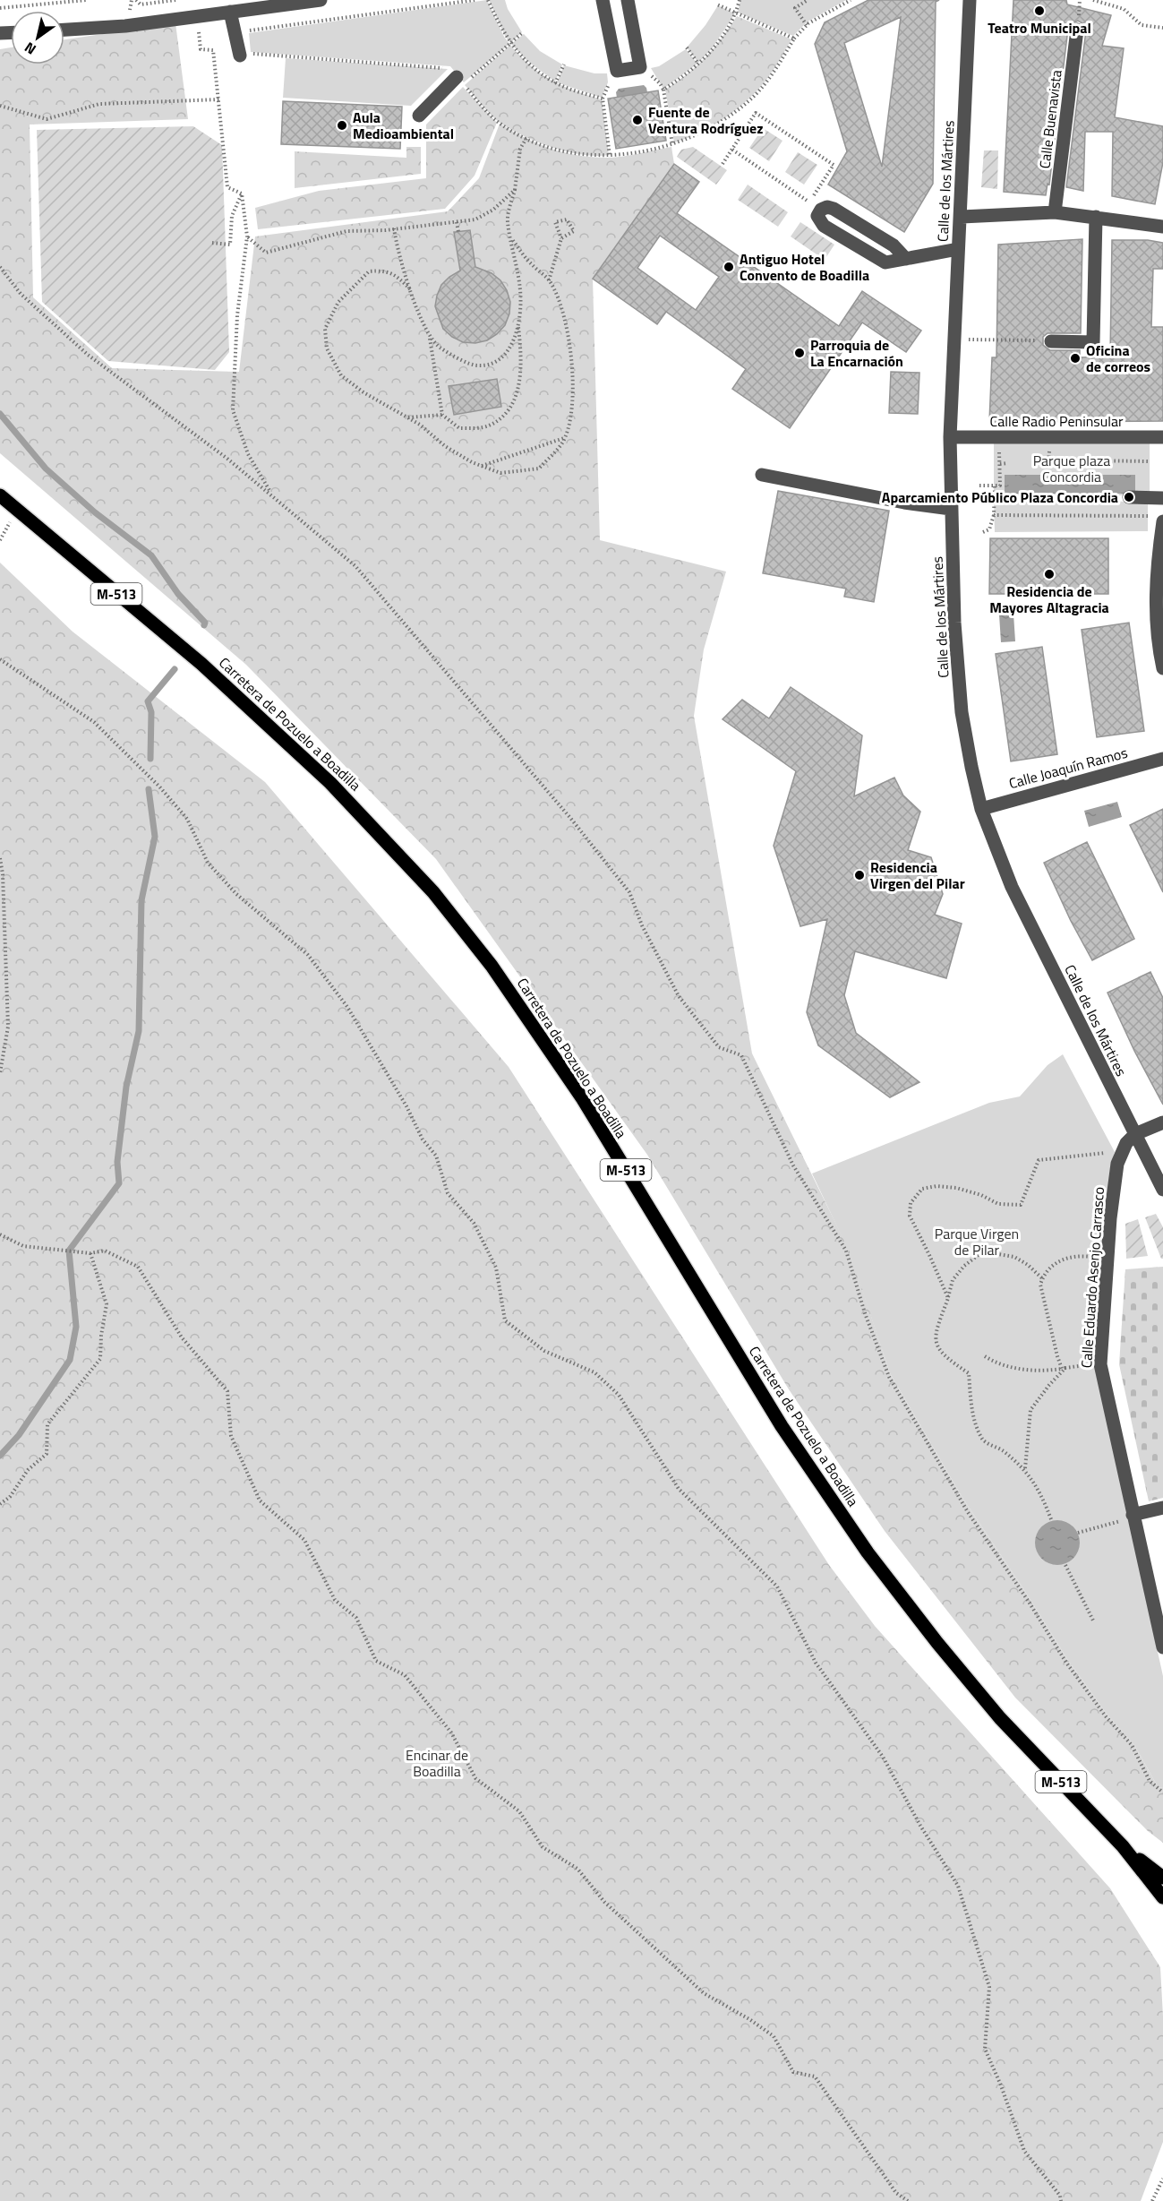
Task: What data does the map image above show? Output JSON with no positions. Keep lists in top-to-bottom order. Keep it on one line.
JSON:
{"streets":{"main road":["M-513","Carretera de Pozuelo a Boadilla"],"street":["Calle Buenavista","Calle de los Mártires","Calle Radio Peninsular","Calle Joaquín Ramos","Calle Eduardo Asenjo Carrasco"]},"crossings":[["Calle de los Mártires","Calle Radio Peninsular"],["Calle de los Mártires","Calle Joaquín Ramos"],["Calle de los Mártires","Calle Eduardo Asenjo Carrasco"]],"parks":["Parque plaza Concordia","Parque Virgen de Pilar","Encinar de Boadilla"],"places":["Teatro Municipal","Fuente de Ventura Rodríguez","Aula Medioambiental","Antiguo Hotel Convento de Boadilla","Parroquia de La Encarnación","Oficina de correos","Aparcamiento Público Plaza Concordia","Residencia de Mayores Altagracia","Residencia Virgen del Pilar"],"north":"bottom left"}
